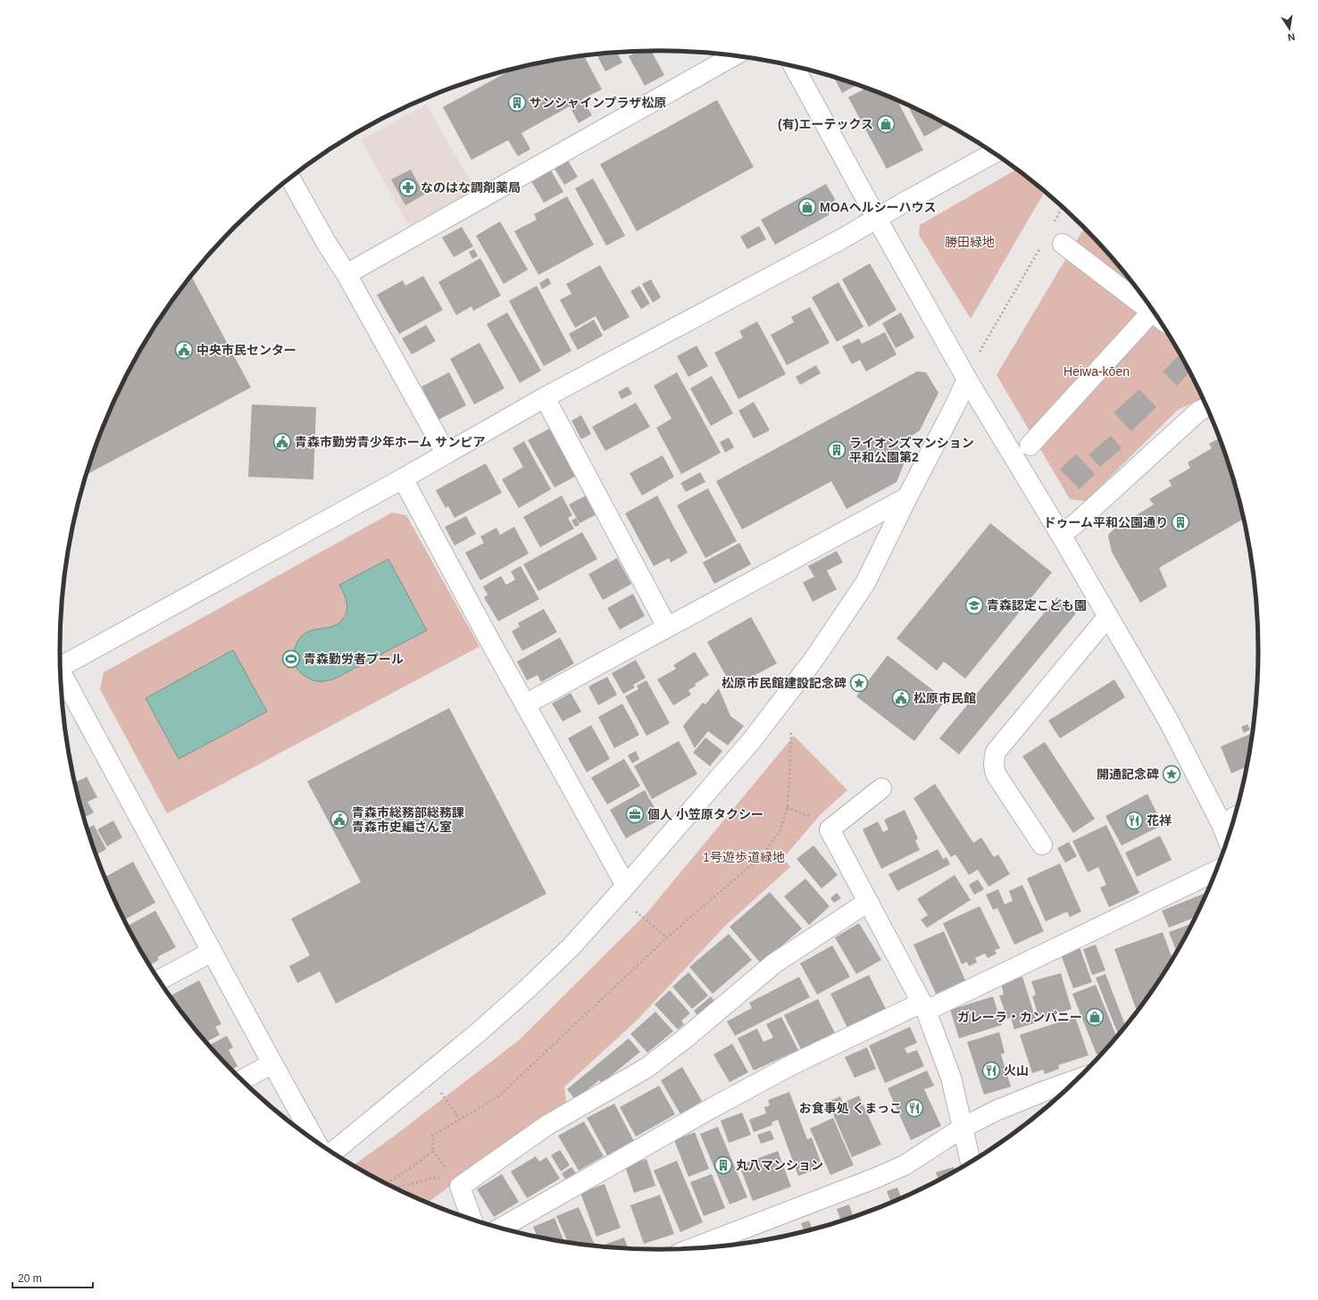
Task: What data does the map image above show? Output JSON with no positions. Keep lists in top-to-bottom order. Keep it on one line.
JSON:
{"parks":["勝田緑地","Heiwa-kōen","1号遊歩道緑地"],"places":{"building":["サンシャインプラザ松原","ライオンズマンション 平和公園第2","ドゥーム平和公園通り","丸八マンション"],"shop":["(有)エーテックス","MOAヘルシーハウス","ガレーラ・カンパニー"],"pharmacy":["なのはな調剤薬局"],"public building":["中央市民センター","青森市勤労青少年ホーム サンピア","松原市民館","青森市総務部総務課 青森市史編さん室"],"school or university":["青森認定こども園"],"sports":["青森勤労者プール"],"place":["松原市民館建設記念碑","開通記念碑"],"office":["個人 小笠原タクシー"],"restaurant":["花祥","火山","お食事処 くまっこ"]},"scale_bar":"20 m","north":"bottom"}
